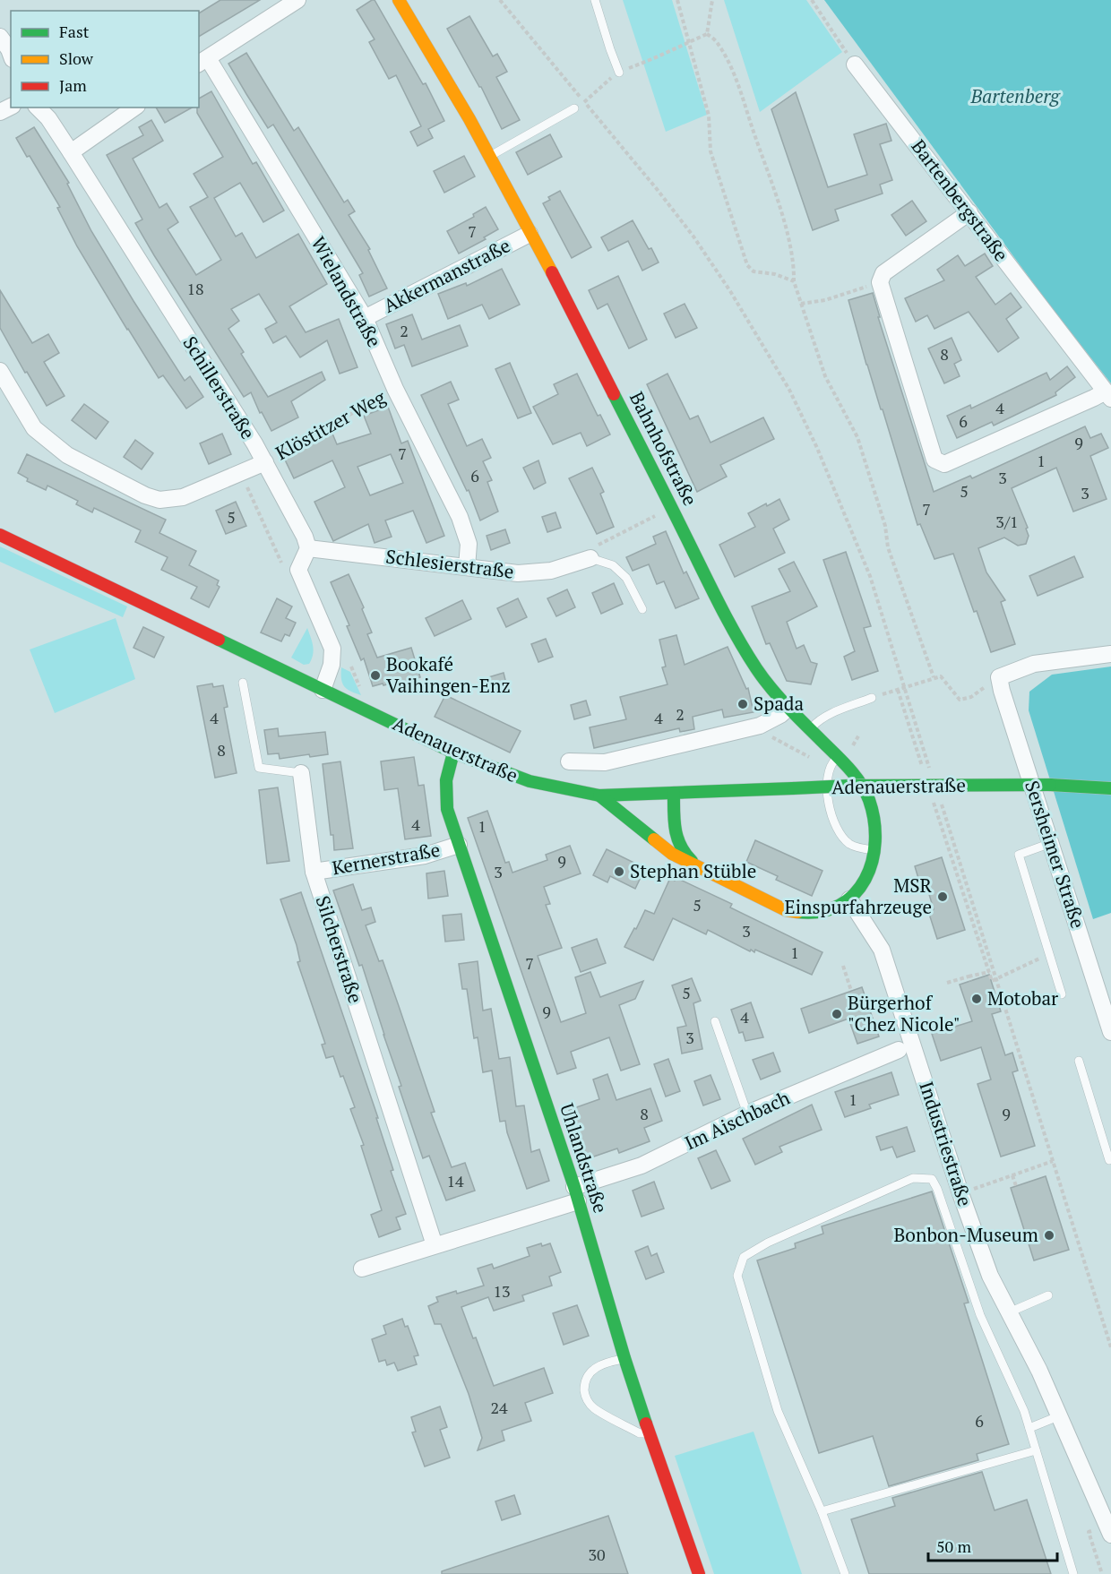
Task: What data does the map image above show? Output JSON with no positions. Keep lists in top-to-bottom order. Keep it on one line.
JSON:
{"streets":{"main road":["Bahnhofstraße","Adenauerstraße","Uhlandstraße"],"street":["Bartenbergstraße","Akkermanstraße","Wielandstraße","Schillerstraße","Schlesierstraße","Sersheimer Straße","Kernerstraße","Silcherstraße","Im Aischbach","Industriestraße"],"path":["Klöstitzer Weg"]},"crossings":[["Akkermanstraße","Wielandstraße"],["Akkermanstraße","Bahnhofstraße"],["Wielandstraße","Klöstitzer Weg"],["Wielandstraße","Schlesierstraße"],["Schillerstraße","Klöstitzer Weg"],["Schillerstraße","Schlesierstraße"],["Bahnhofstraße","Industriestraße"],["Adenauerstraße","Uhlandstraße"],["Kernerstraße","Silcherstraße"],["Kernerstraße","Uhlandstraße"],["Silcherstraße","Im Aischbach"],["Im Aischbach","Uhlandstraße"]],"parks":["Bartenberg"],"places":["Bookafé Vaihingen-Enz","Spada","Stephan Stüble","MSR Einspurfahrzeuge","Motobar","Bürgerhof \"Chez Nicole\"","Bonbon-Museum"],"house_numbers":["7","18","2","8","4","6","9","7","1","6","3","5","3","7","5","3/1","2","4","4","8","4","1","9","3","5","3","1","7","5","9","4","3","1","8","9","14","13","24","6","30"],"legend":["Fast","Slow","Jam"],"scale_bar":"50 m"}
